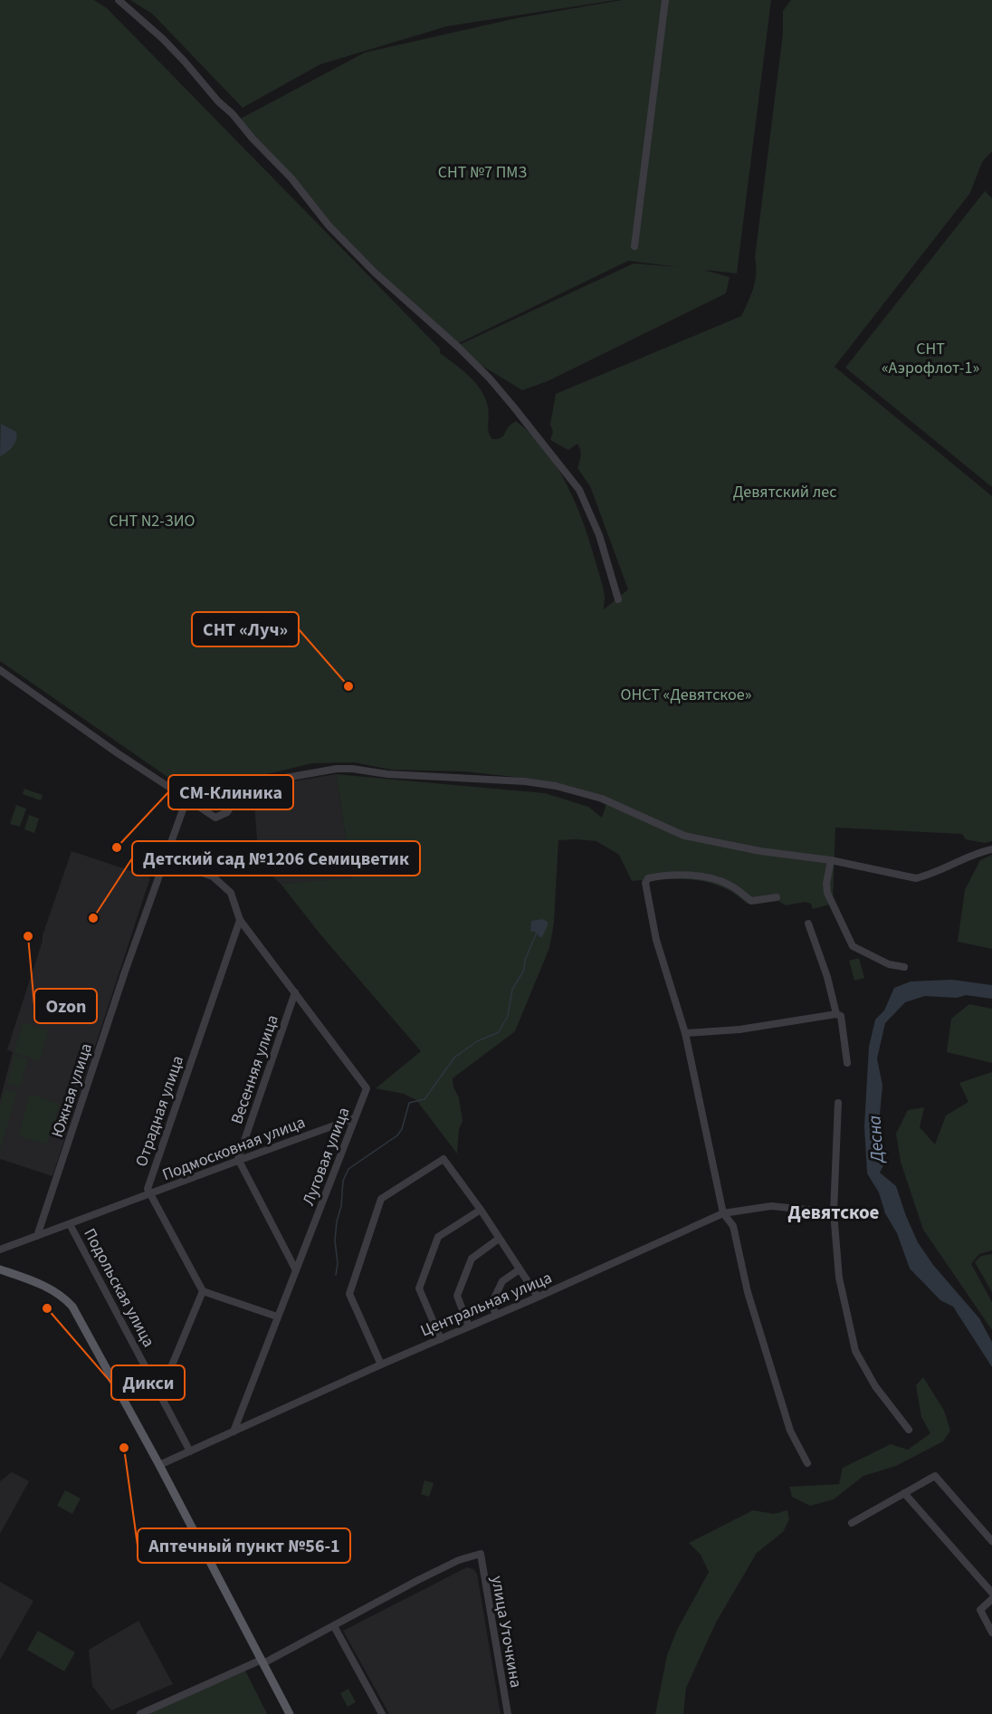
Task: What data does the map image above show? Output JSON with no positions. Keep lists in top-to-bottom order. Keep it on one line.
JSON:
{"streets":{"street":["Весенняя улица","Южная улица","Отрадная улица","Подмосковная улица","Луговая улица","Подольская улица","Центральная улица","улица Уточкина"]},"crossings":[["Весенняя улица","Подмосковная улица"],["Весенняя улица","Луговая улица"],["Южная улица","Подмосковная улица"],["Южная улица","Луговая улица"],["Отрадная улица","Подмосковная улица"],["Отрадная улица","Луговая улица"],["Подмосковная улица","Луговая улица"],["Подмосковная улица","Подольская улица"],["Луговая улица","Центральная улица"],["Подольская улица","Центральная улица"]],"districts":["Девятское"],"water":["Десна"],"parks":["СНТ №7 ПМЗ","СНТ «Аэрофлот-1»","Девятский лес","СНТ N2-ЗИО","ОНСТ «Девятское»"],"places":["СНТ «Луч»","СМ-Клиника","Детский сад №1206 Семицветик","Ozon","Дикси","Аптечный пункт №56-1"]}
